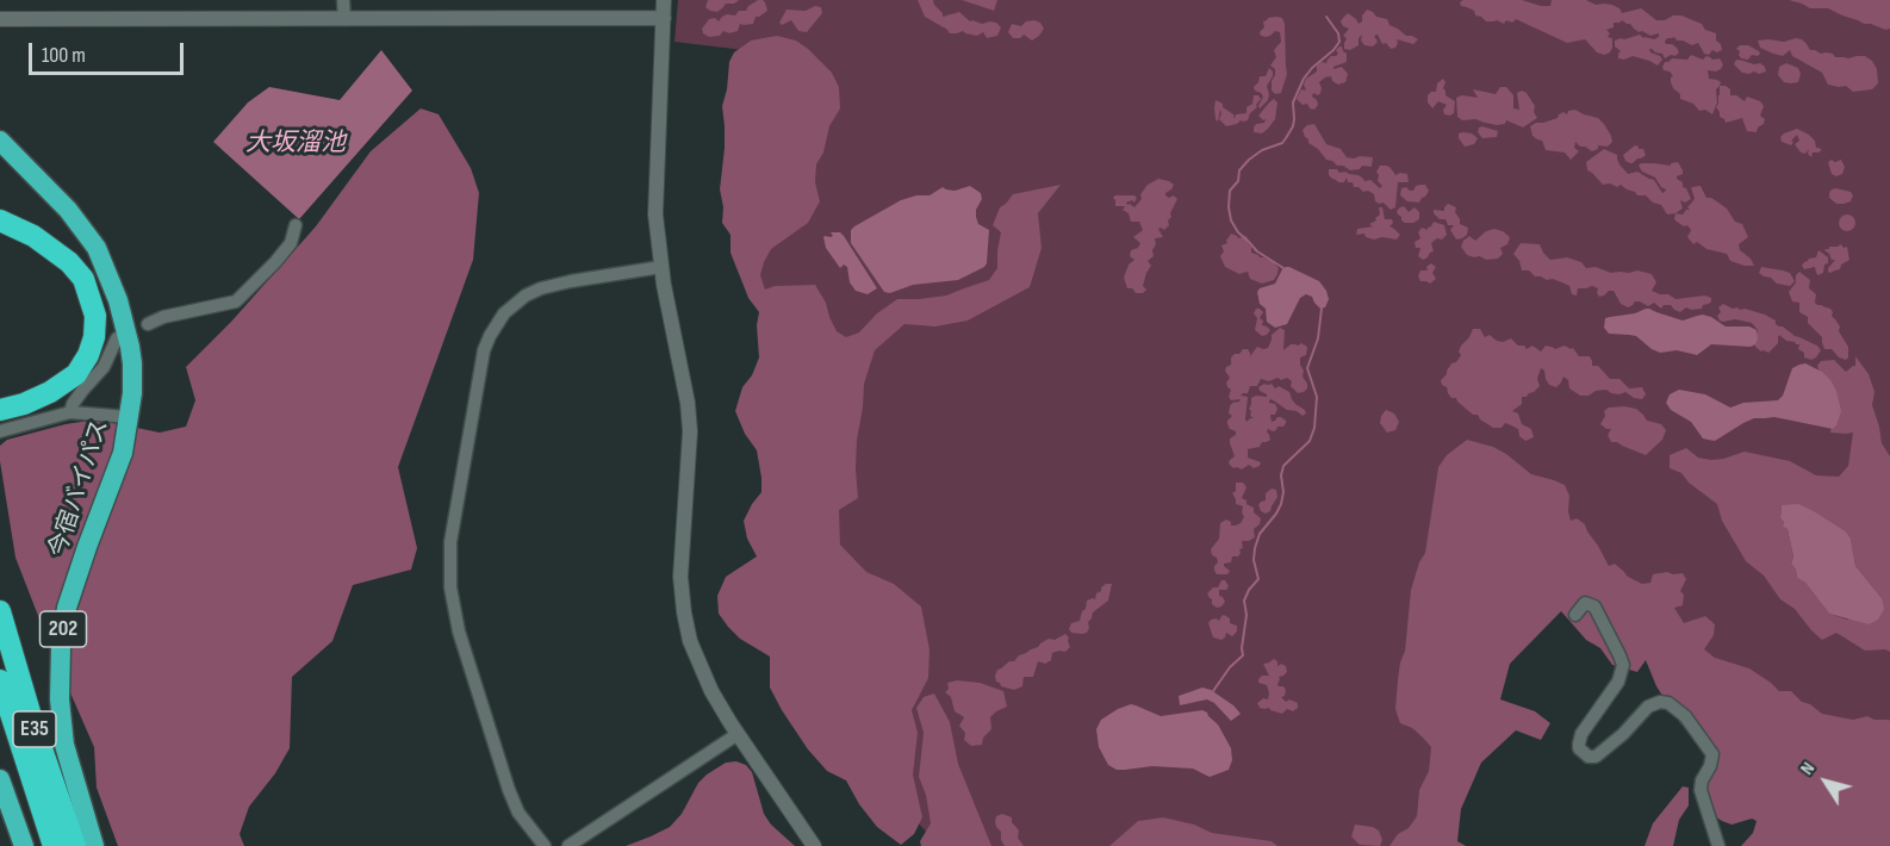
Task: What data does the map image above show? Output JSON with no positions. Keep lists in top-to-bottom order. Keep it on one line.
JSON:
{"streets":{"highway":["今宿バイパス","202","E35"]},"water":["大坂溜池"],"scale_bar":"100 m","north":"top left"}
